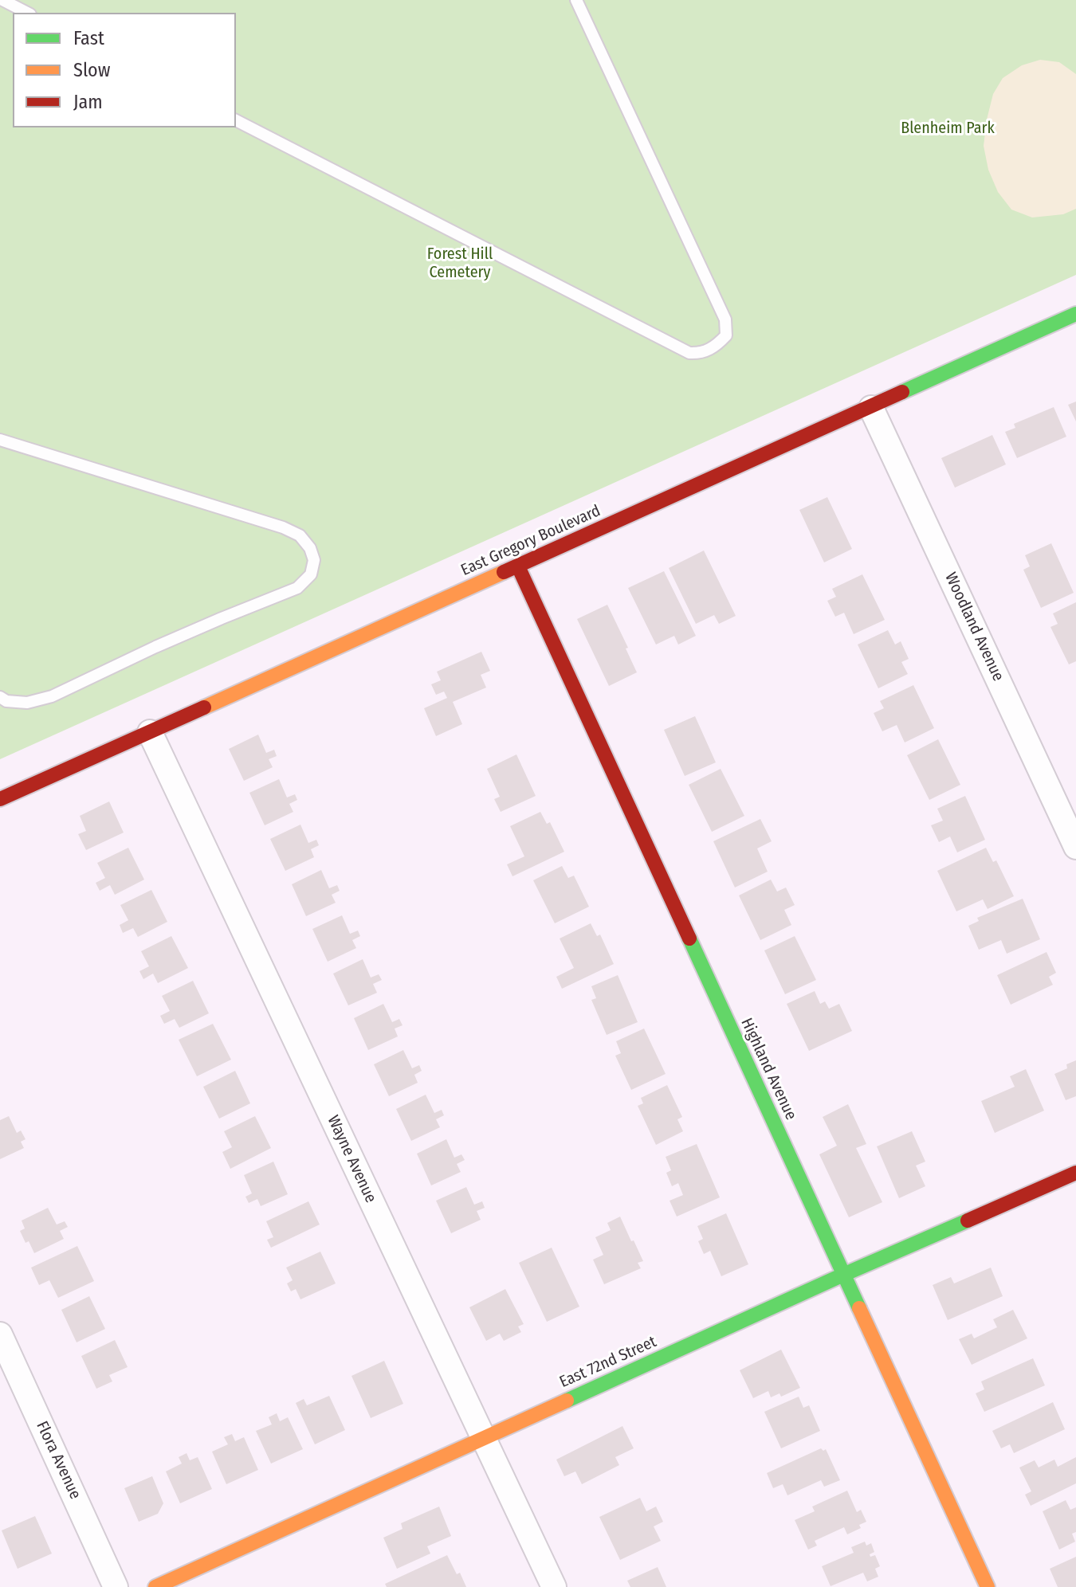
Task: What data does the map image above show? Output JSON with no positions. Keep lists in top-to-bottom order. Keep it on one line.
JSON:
{"streets":{"street":["East Gregory Boulevard","Woodland Avenue","Highland Avenue","Wayne Avenue","East 72nd Street","Flora Avenue"]},"crossings":[["East Gregory Boulevard","Woodland Avenue"],["East Gregory Boulevard","Highland Avenue"],["East Gregory Boulevard","Wayne Avenue"],["Highland Avenue","East 72nd Street"],["Wayne Avenue","East 72nd Street"]],"parks":["Blenheim Park","Forest Hill Cemetery"],"legend":["Fast","Slow","Jam"]}
